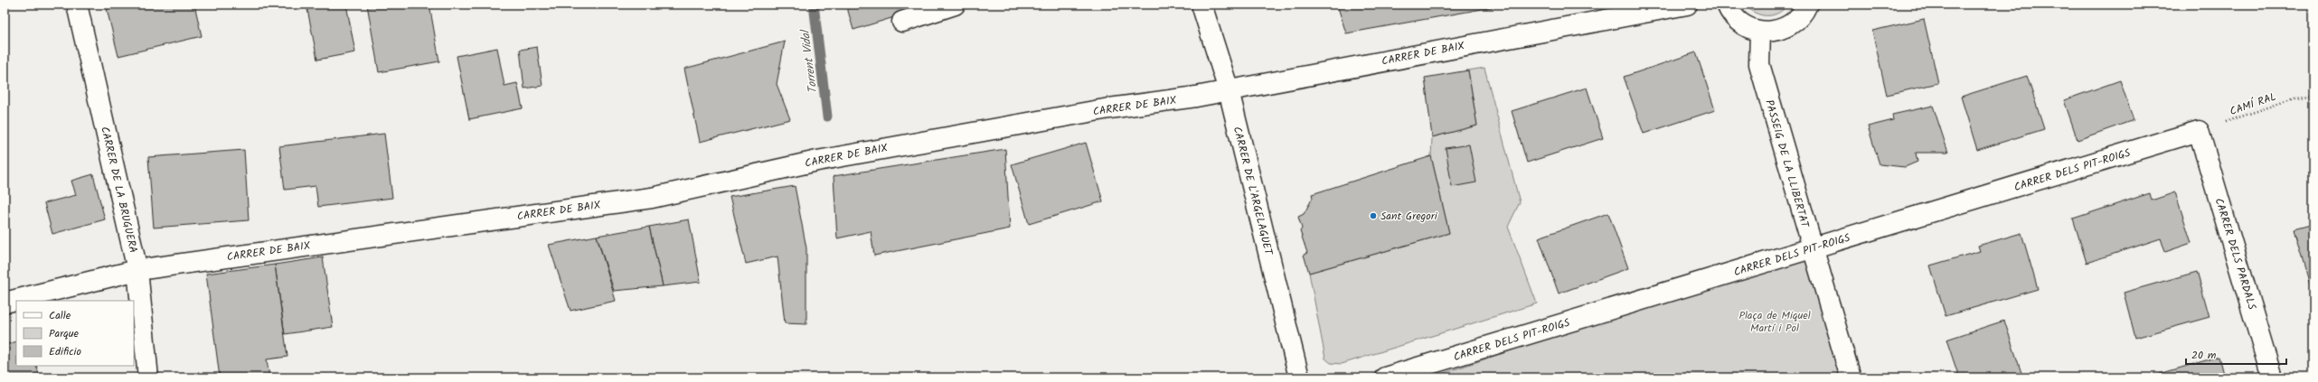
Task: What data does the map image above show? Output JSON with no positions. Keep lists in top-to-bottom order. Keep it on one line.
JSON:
{"streets":{"street":["CARRER DE BAIX","PASSEIG DE LA LLIBERTAT","CARRER DELS PIT-ROIGS","CARRER DE LA BRUGUERA","CARRER DE L'ARGELAGUET","CARRER DELS PARDALS"],"path":["CAMÍ RAL"]},"crossings":[["CARRER DE BAIX","CARRER DE LA BRUGUERA"],["CARRER DE BAIX","CARRER DE L'ARGELAGUET"],["CAMÍ RAL","CARRER DELS PIT-ROIGS"],["CAMÍ RAL","CARRER DELS PARDALS"],["PASSEIG DE LA LLIBERTAT","CARRER DELS PIT-ROIGS"],["CARRER DELS PIT-ROIGS","CARRER DELS PARDALS"]],"water":["Torrent Vidal"],"parks":["Plaça de Miquel Martí i Pol"],"places":["Sant Gregori"],"legend":["Calle","Parque","Edificio"],"scale_bar":"20 m"}
